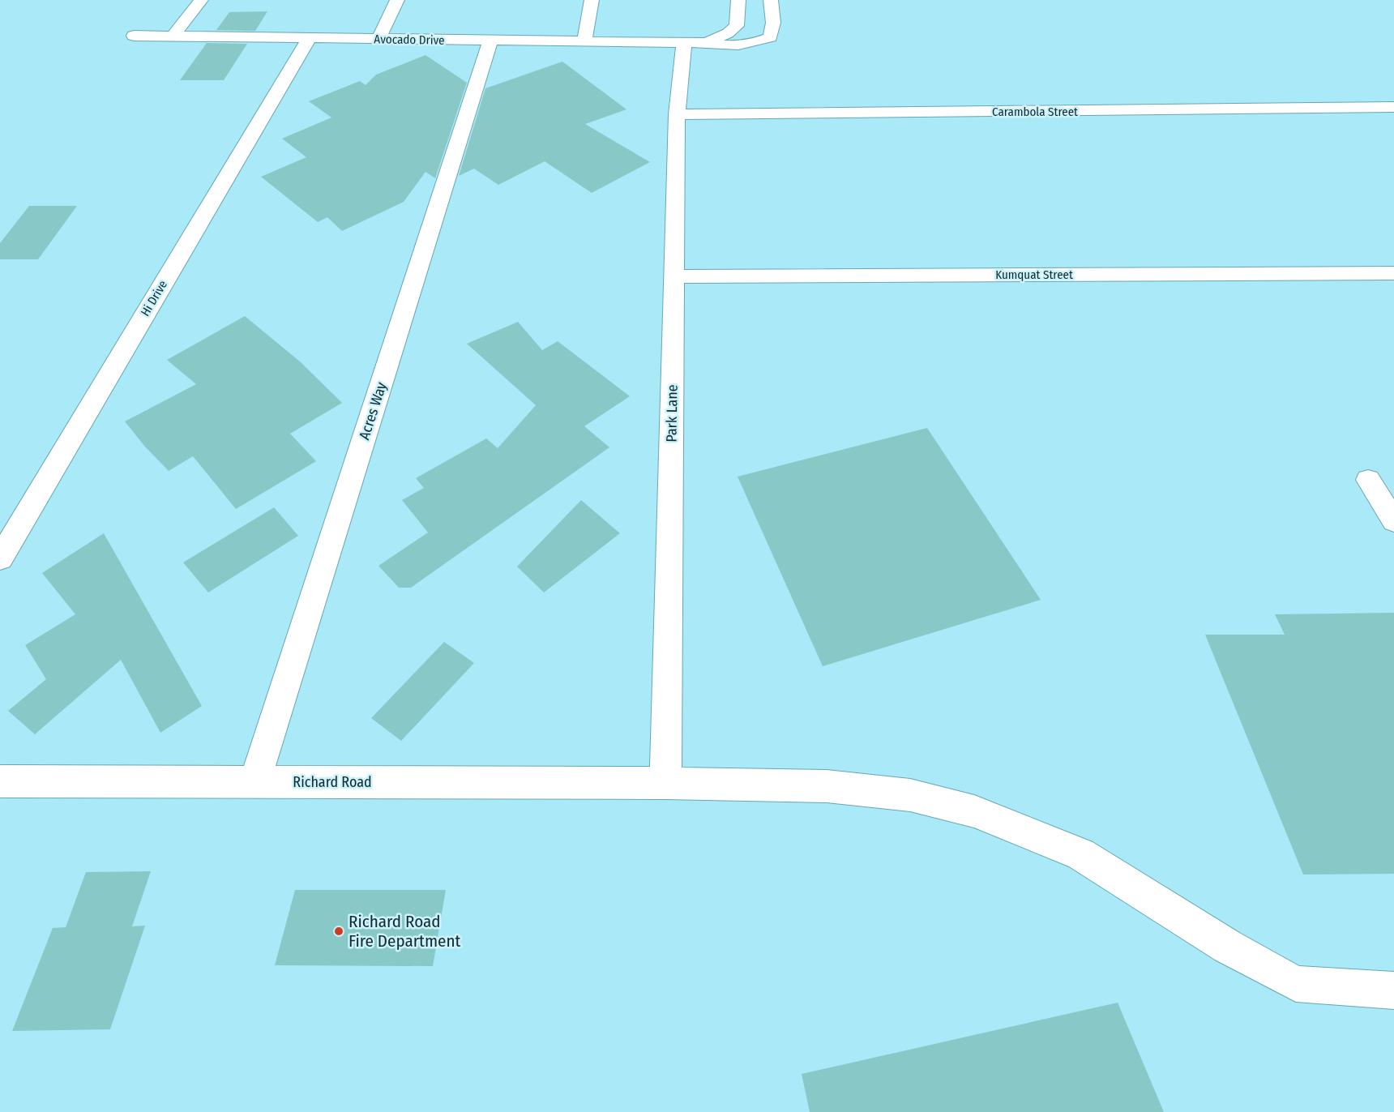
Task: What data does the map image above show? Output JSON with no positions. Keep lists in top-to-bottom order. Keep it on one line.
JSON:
{"streets":{"street":["Avocado Drive","Carambola Street","Kumquat Street","Hi Drive","Acres Way","Park Lane","Richard Road"]},"crossings":[["Avocado Drive","Hi Drive"],["Avocado Drive","Acres Way"],["Avocado Drive","Park Lane"],["Carambola Street","Park Lane"],["Kumquat Street","Park Lane"],["Acres Way","Richard Road"],["Park Lane","Richard Road"]],"places":["Richard Road Fire Department"]}
